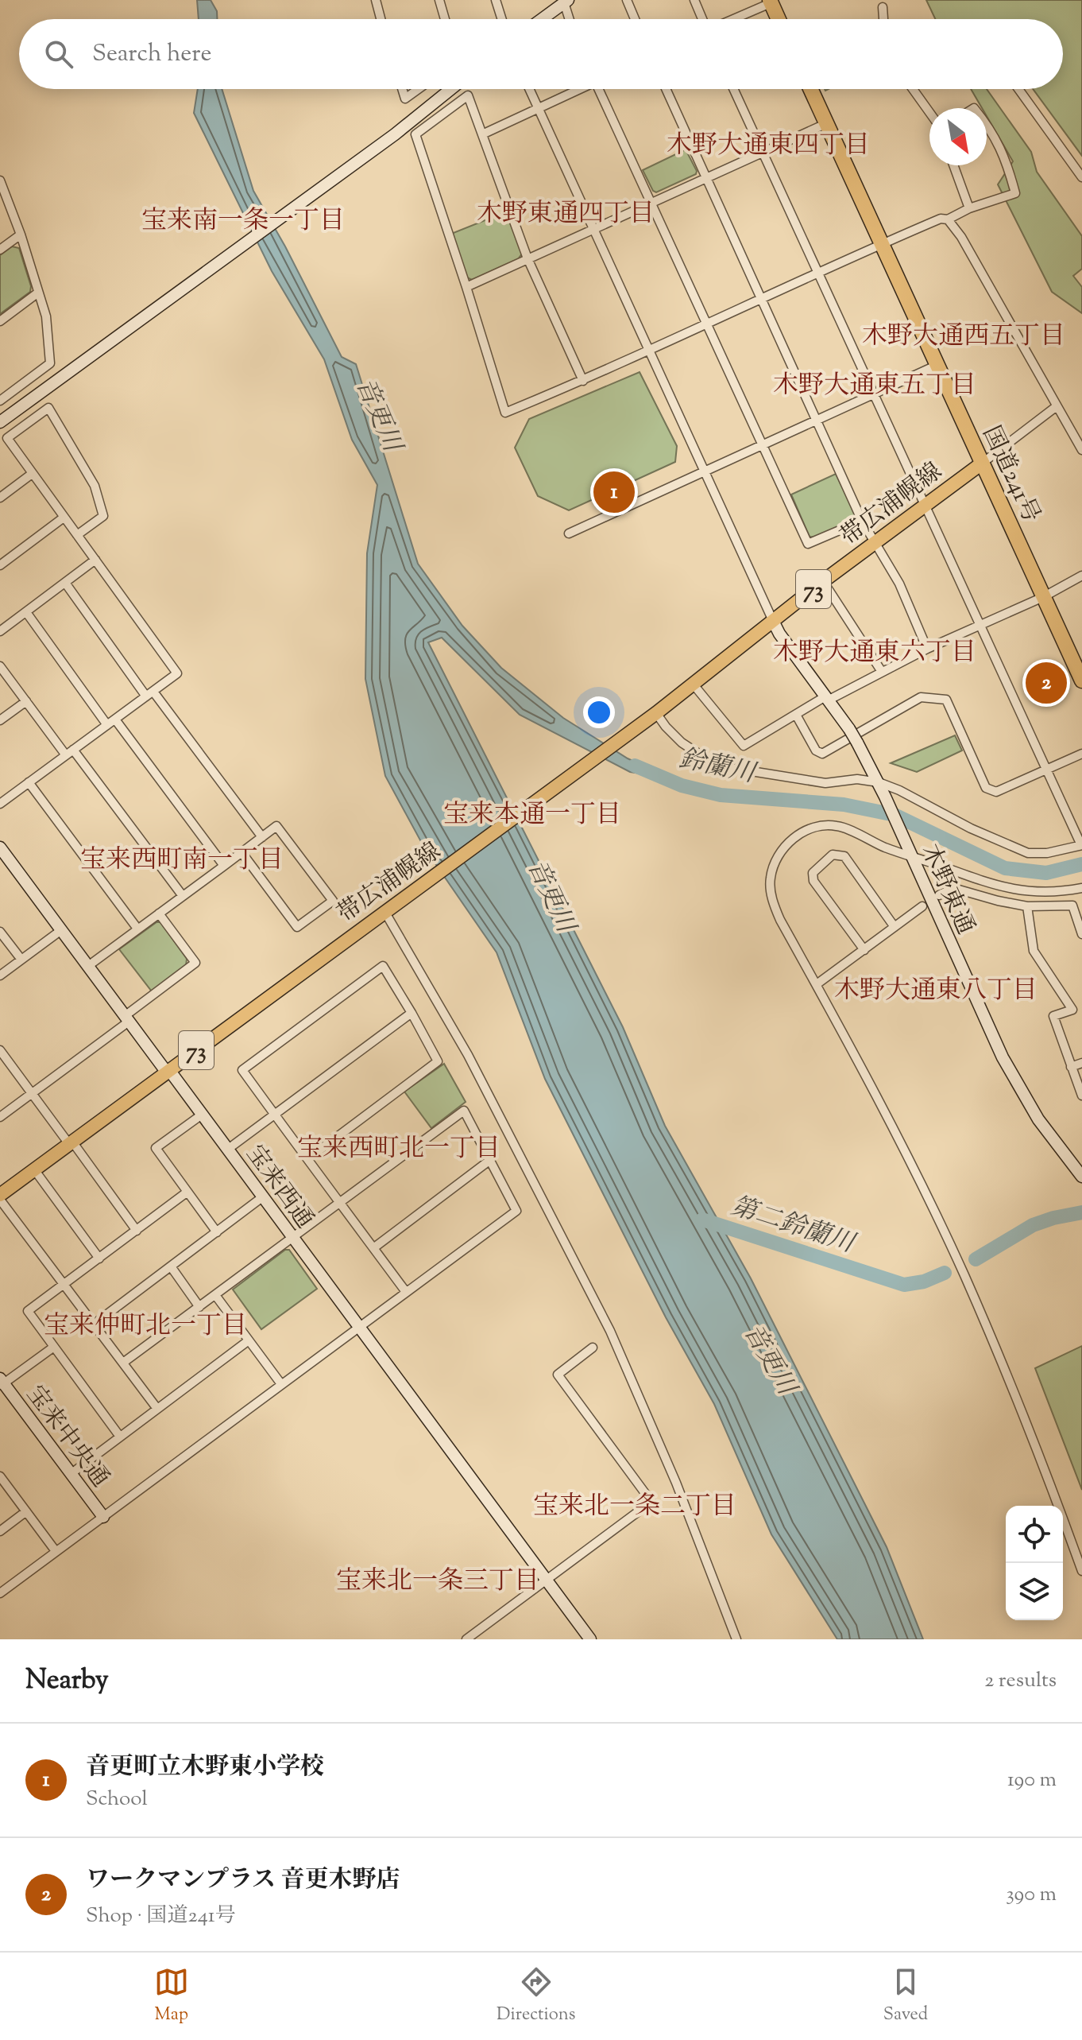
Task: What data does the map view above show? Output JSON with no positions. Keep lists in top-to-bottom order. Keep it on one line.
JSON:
{"streets":{"highway":["国道241号"],"main road":["帯広浦幌線","73"],"street":["木野東通","宝来西通","宝来中央通"]},"crossings":[["国道241号","帯広浦幌線"],["帯広浦幌線","木野東通"],["帯広浦幌線","宝来西通"]],"districts":["木野大通東四丁目","木野東通四丁目","宝来南一条一丁目","木野大通西五丁目","木野大通東五丁目","木野大通東六丁目","宝来本通一丁目","宝来西町南一丁目","木野大通東八丁目","宝来西町北一丁目","宝来仲町北一丁目","宝来北一条二丁目","宝来北一条三丁目"],"water":["音更川","鈴蘭川","第二鈴蘭川"],"north":"bottom right","page":{"search":"Search here","pins":["1","2"],"heading":["Nearby","2 results"],"list":[{"mark":"1","name":"音更町立木野東小学校","note":"School","value":"190 m"},{"mark":"2","name":"ワークマンプラス 音更木野店","note":"Shop · 国道241号","value":"390 m"}],"nav":["Map","Directions","Saved"]}}
